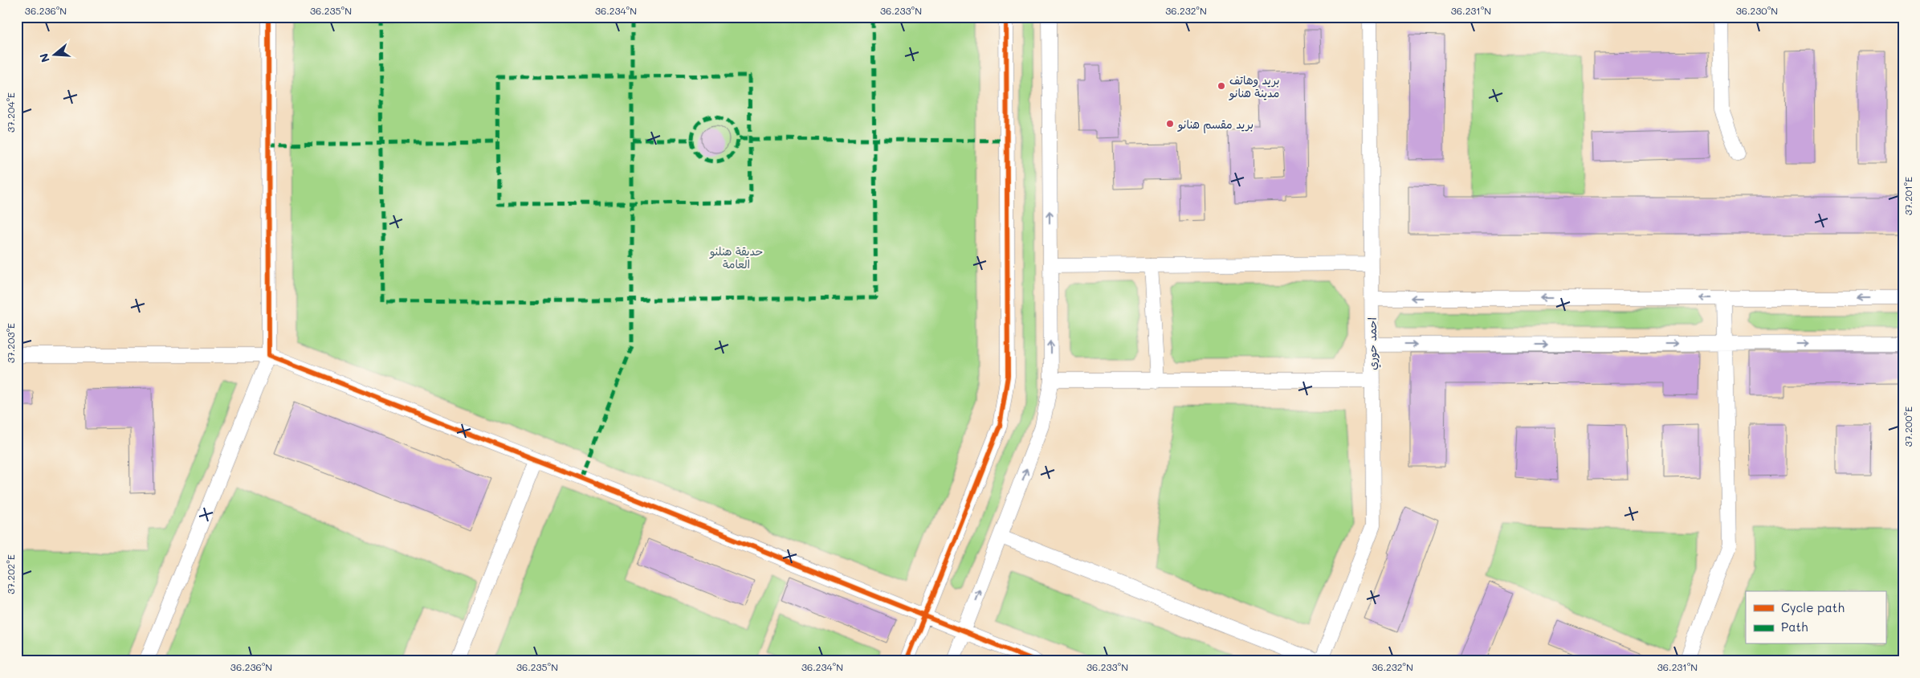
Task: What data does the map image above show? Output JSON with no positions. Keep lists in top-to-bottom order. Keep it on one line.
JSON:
{"streets":{"street":["احمد حوري"]},"parks":["حديقة هنلنو العامة"],"places":["بريد وهاتف مدينة هنانو","بريد مقسم هنانو"],"legend":["Cycle path","Path"],"north":"left","coordinates":["36.236°N","36.235°N","36.234°N","36.233°N","36.232°N","36.231°N","36.230°N","37.204°E","37.201°E","37.203°E","37.200°E","37.202°E"]}
